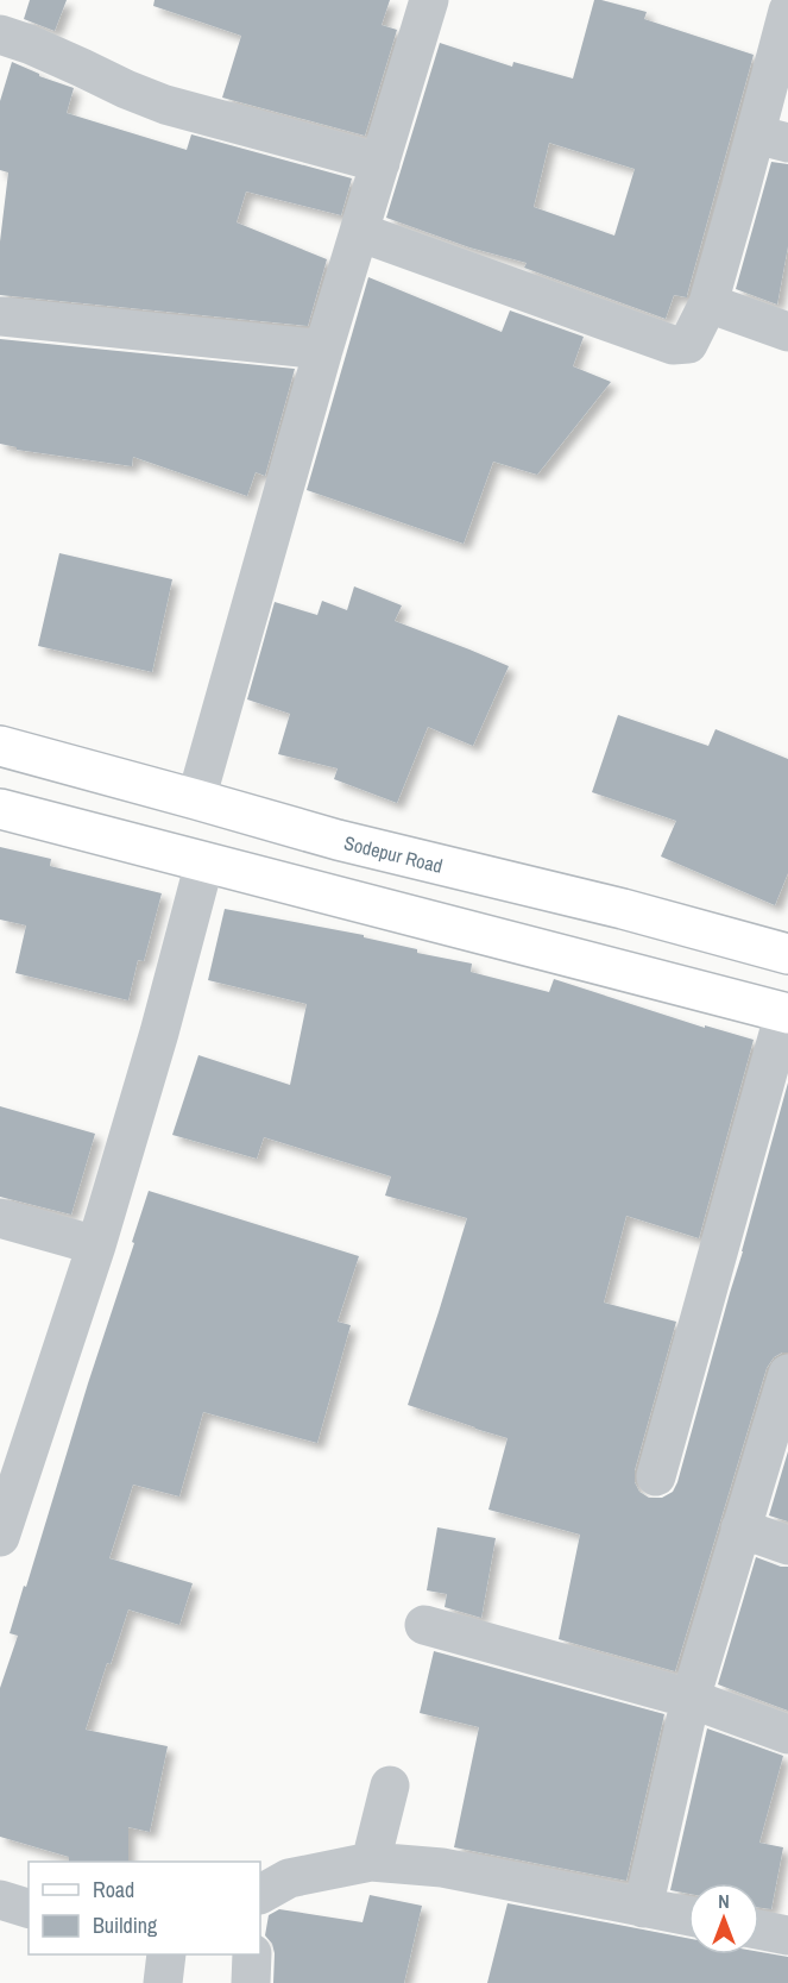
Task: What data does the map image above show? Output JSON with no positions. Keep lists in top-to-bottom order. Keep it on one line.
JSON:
{"streets":{"main road":["Sodepur Road"]},"legend":["Road","Building"],"north":"top"}
